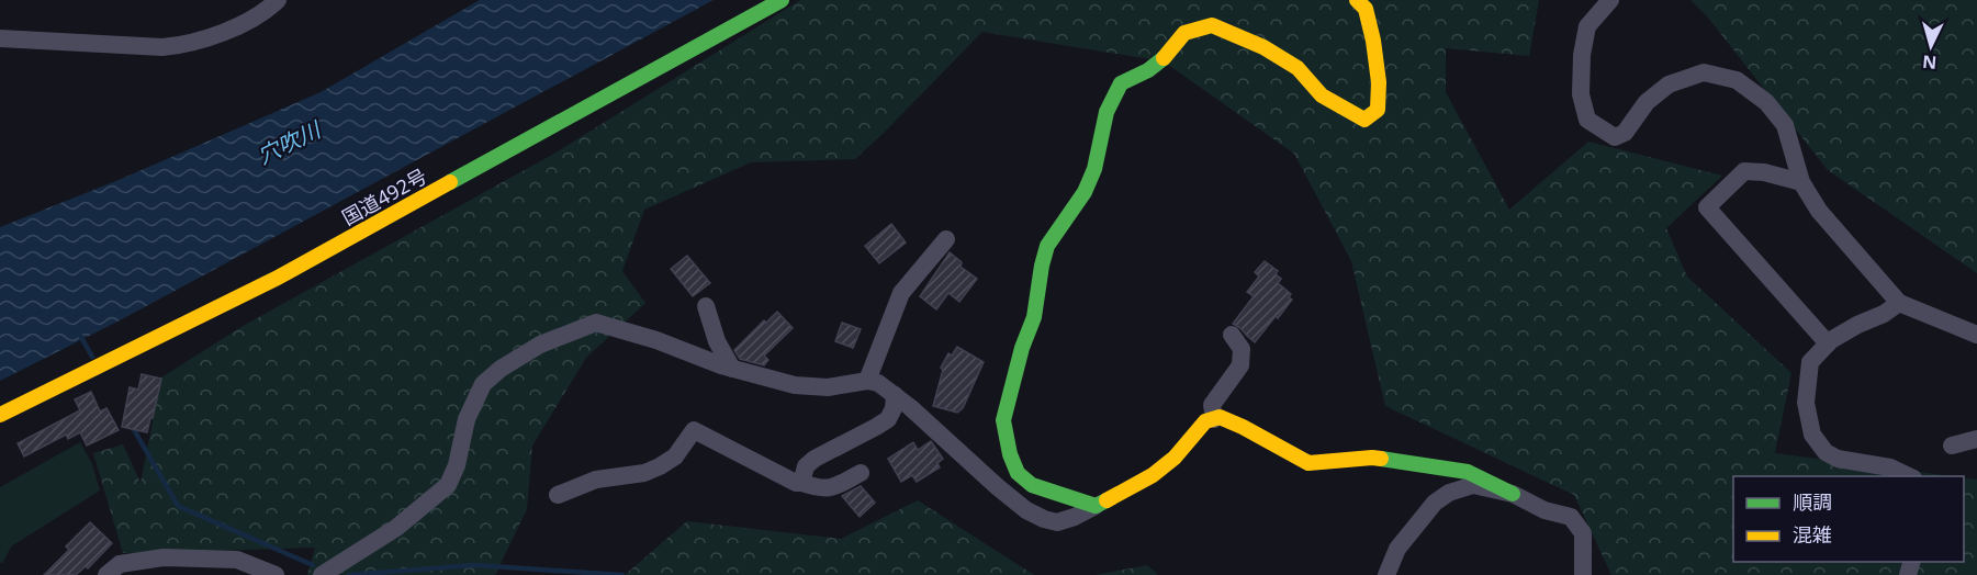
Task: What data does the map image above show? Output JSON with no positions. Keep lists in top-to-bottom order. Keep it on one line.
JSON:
{"streets":{"main road":["国道492号"]},"water":["穴吹川"],"legend":["順調","混雑"],"north":"bottom"}
